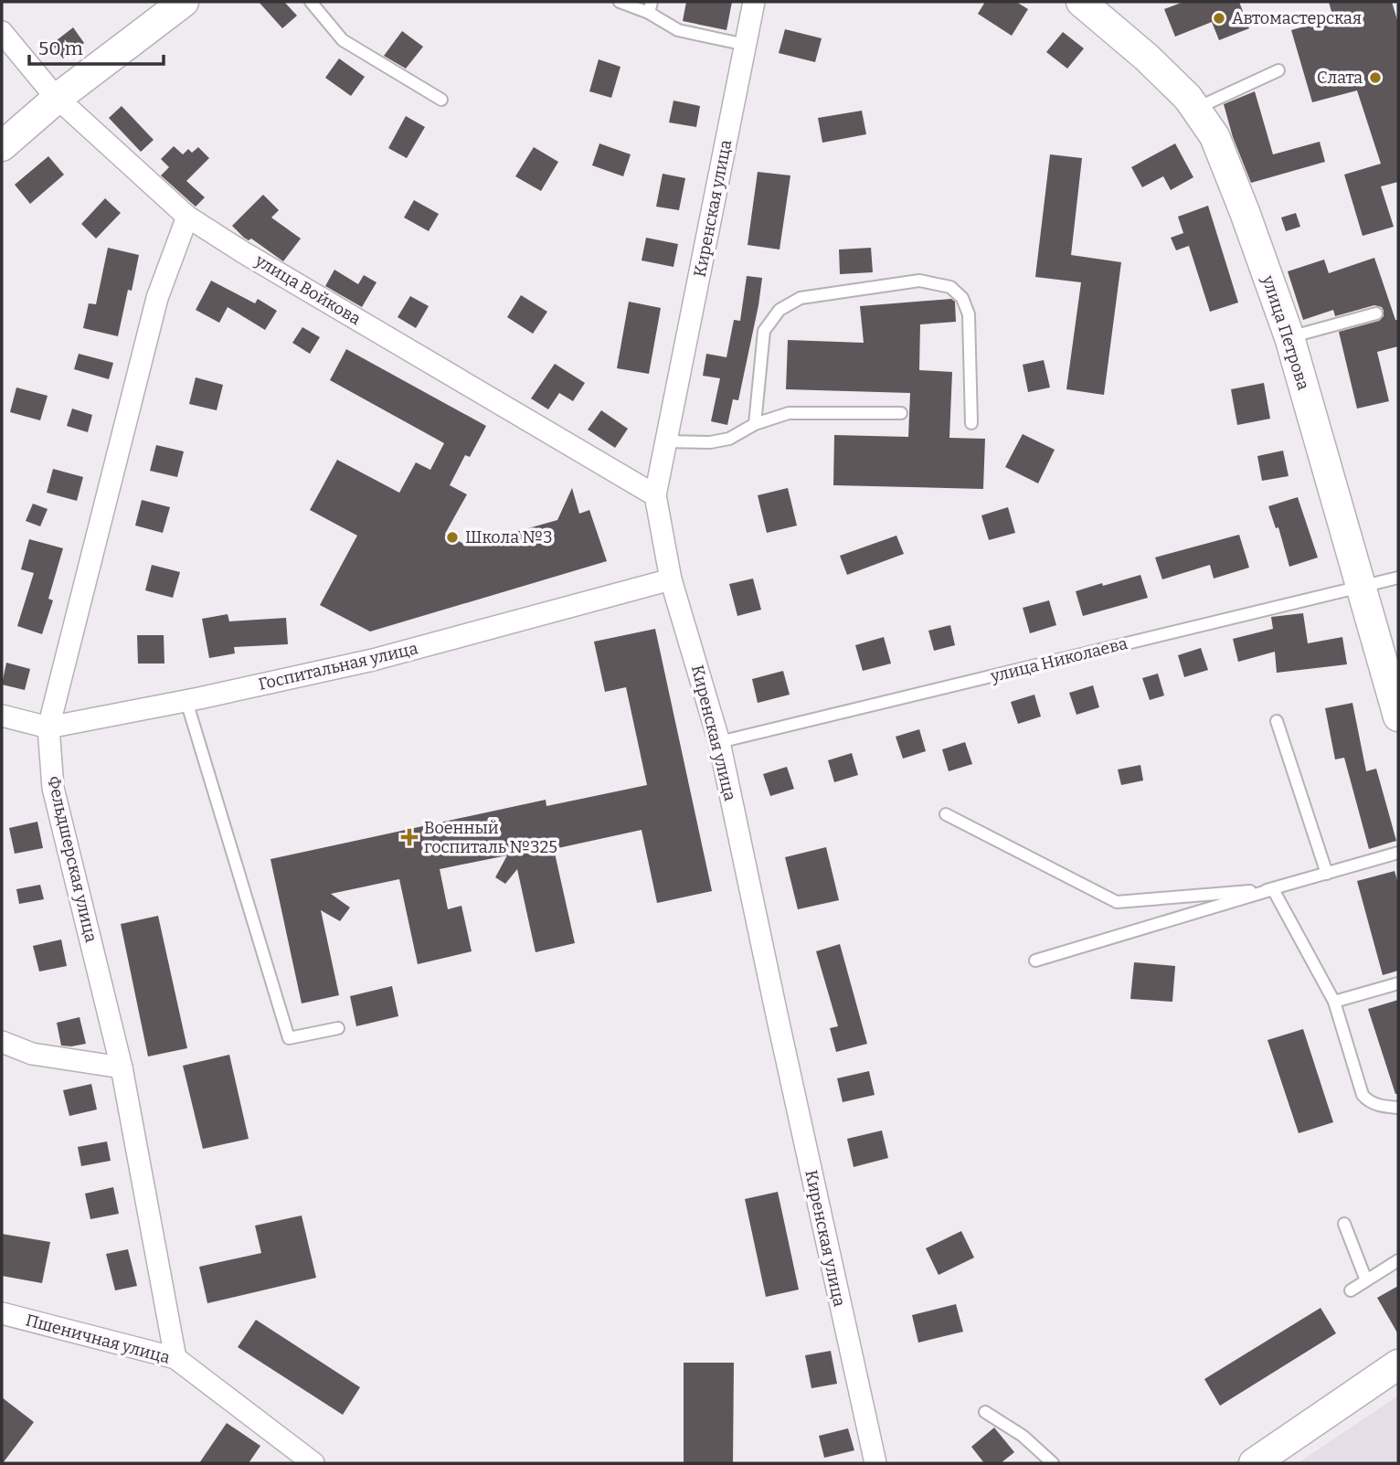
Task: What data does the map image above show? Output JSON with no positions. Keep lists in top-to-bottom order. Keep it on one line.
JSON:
{"streets":{"street":["Киренская улица","улица Войкова","улица Петрова","Госпитальная улица","Фельдшерская улица","Пшеничная улица"],"lane":["улица Николаева"]},"crossings":[["Киренская улица","улица Войкова"],["Киренская улица","улица Николаева"],["Киренская улица","Госпитальная улица"],["улица Войкова","Фельдшерская улица"],["улица Петрова","улица Николаева"],["Госпитальная улица","Фельдшерская улица"],["Фельдшерская улица","Пшеничная улица"]],"places":{"other":["Автомастерская","Слата","Школа №3"],"health":["Военный госпиталь №325"]},"scale_bar":"50 m"}
